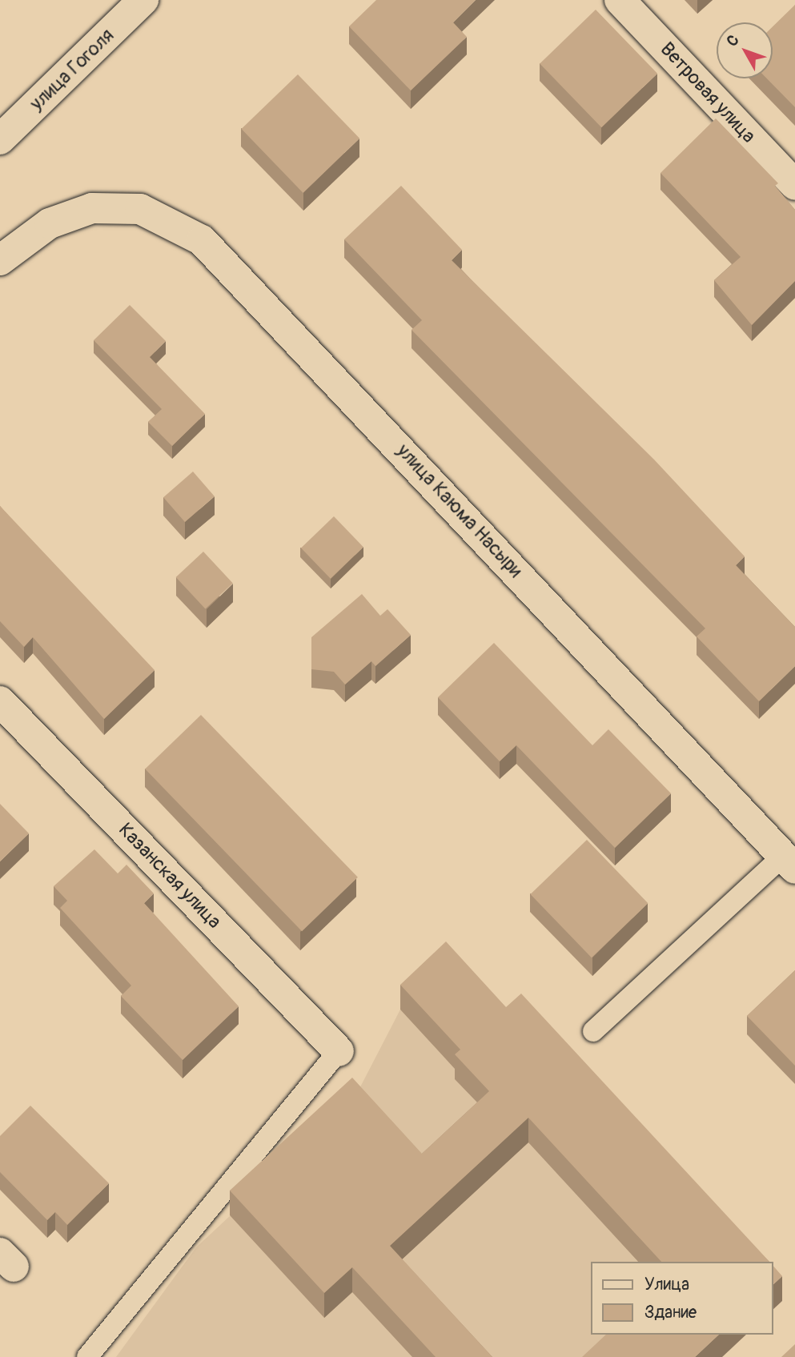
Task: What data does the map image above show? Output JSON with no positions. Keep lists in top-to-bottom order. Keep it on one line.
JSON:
{"streets":{"main road":["улица Гоголя","Ветровая улица","улица Каюма Насыри","Казанская улица"]},"legend":["Улица","Здание"],"north":"top left"}
